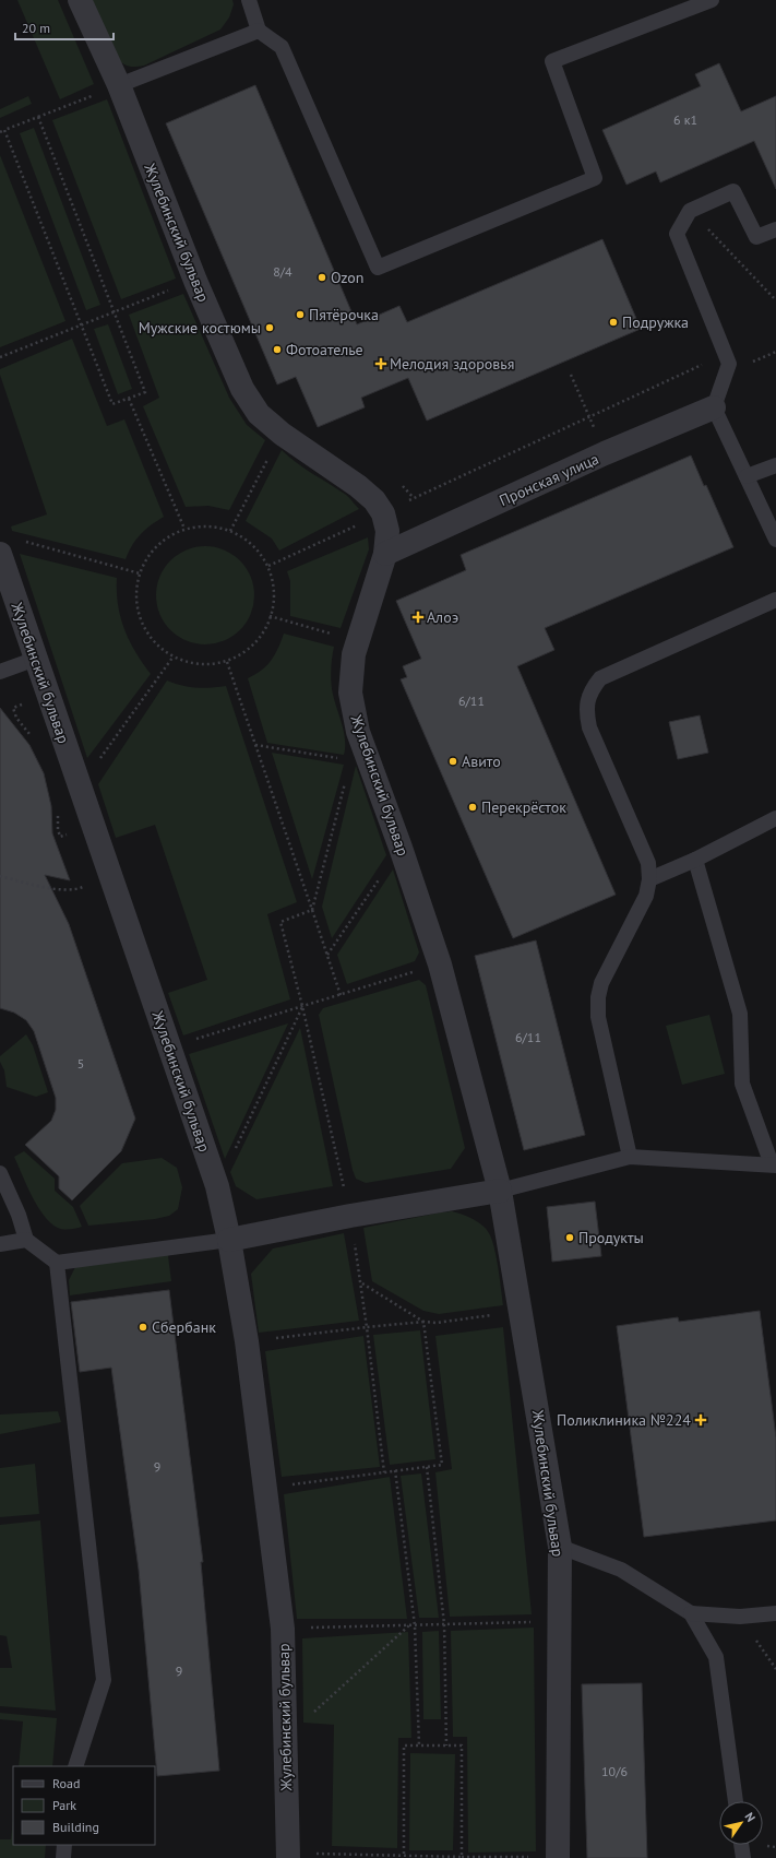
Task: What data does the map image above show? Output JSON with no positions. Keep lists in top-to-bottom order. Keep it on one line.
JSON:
{"streets":{"street":["Жулебинский бульвар","Пронская улица"]},"crossings":[["Жулебинский бульвар","Пронская улица"]],"places":{"other":["Ozon","Пятёрочка","Подружка","Мужские костюмы","Фотоателье","Авито","Перекрёсток","Продукты","Сбербанк"],"health":["Мелодия здоровья","Алоэ","Поликлиника №224"]},"house_numbers":["6 к1","8/4","6/11","6/11","5","9","9","10/6"],"legend":["Road","Park","Building"],"scale_bar":"20 m","north":"top right"}
